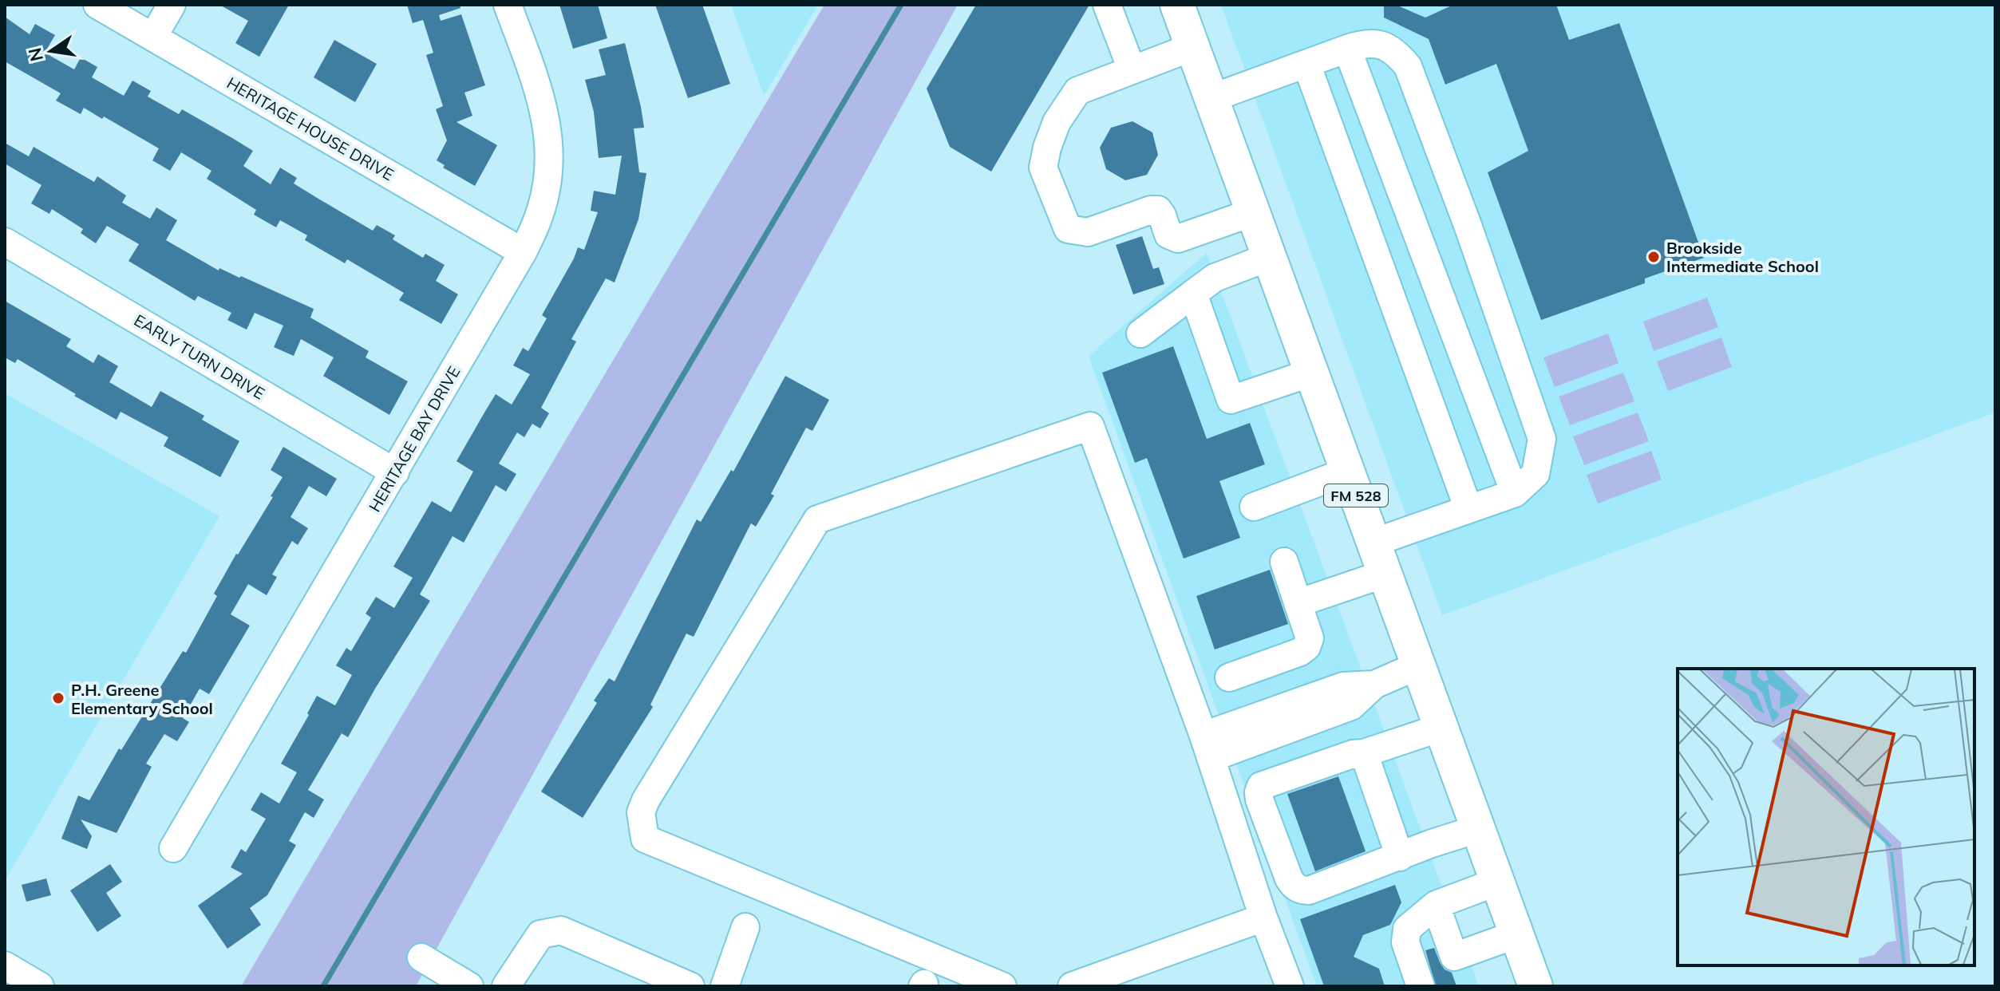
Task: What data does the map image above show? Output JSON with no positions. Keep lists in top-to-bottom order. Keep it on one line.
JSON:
{"streets":{"main road":["FM 528"],"street":["HERITAGE HOUSE DRIVE","EARLY TURN DRIVE","HERITAGE BAY DRIVE"]},"crossings":[["HERITAGE HOUSE DRIVE","HERITAGE BAY DRIVE"],["EARLY TURN DRIVE","HERITAGE BAY DRIVE"]],"places":["Brookside Intermediate School","P.H. Greene Elementary School"],"north":"left"}
